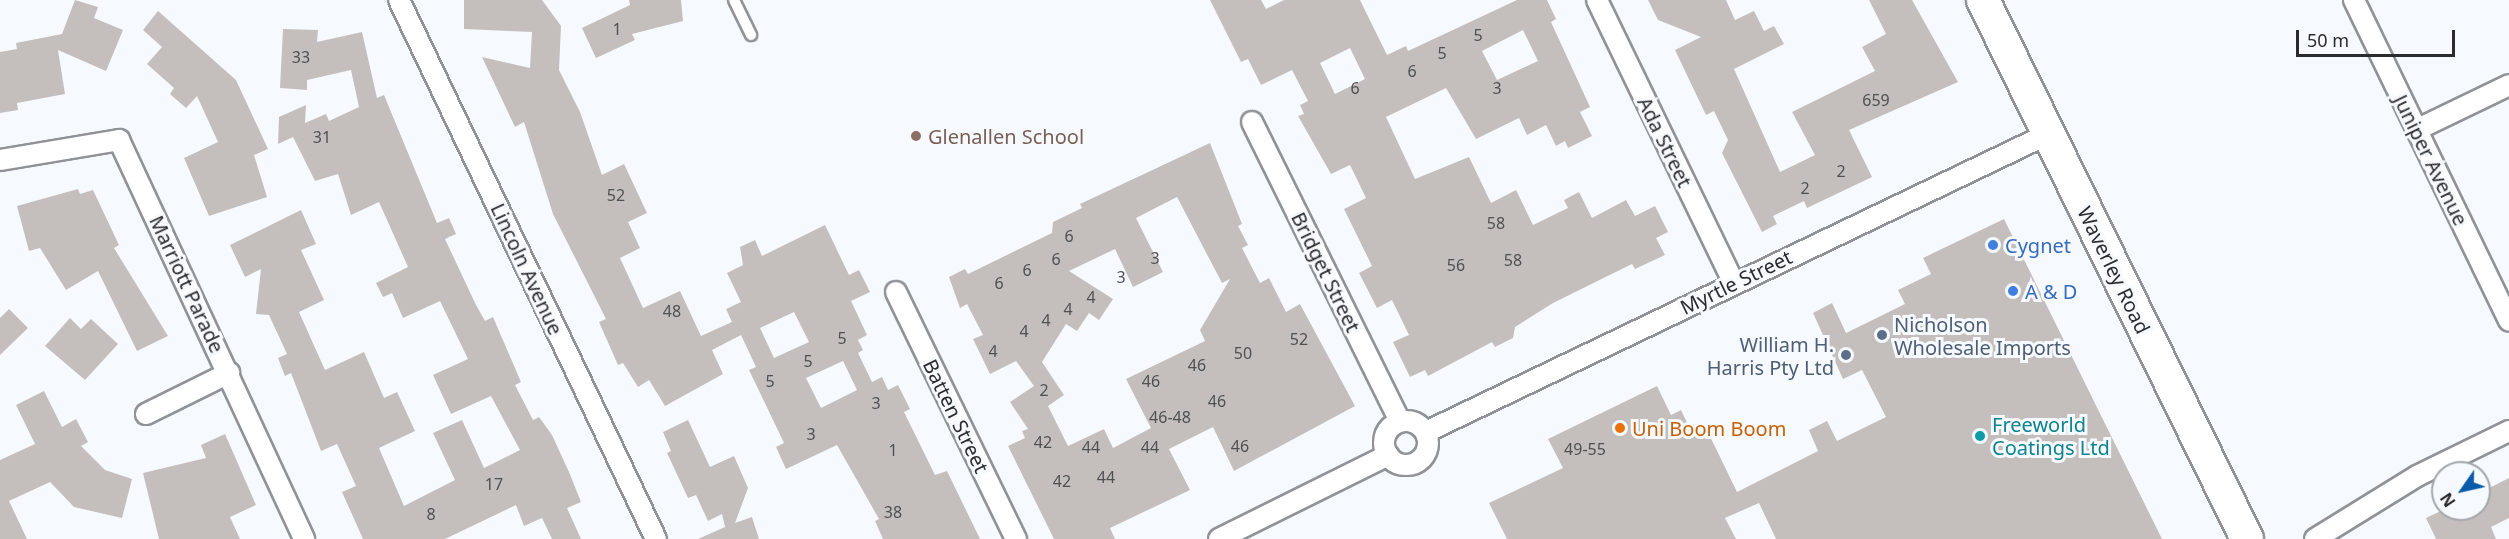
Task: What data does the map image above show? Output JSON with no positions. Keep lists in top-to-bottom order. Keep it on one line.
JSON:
{"streets":{"main road":["Waverley Road"],"street":["Ada Street","Juniper Avenue","Lincoln Avenue","Bridget Street","Myrtle Street","Marriott Parade","Batten Street"]},"crossings":[["Ada Street","Myrtle Street"],["Waverley Road","Myrtle Street"],["Bridget Street","Myrtle Street"]],"places":["Glenallen School","Cygnet","A & D","Nicholson Wholesale Imports","William H. Harris Pty Ltd","Uni Boom Boom","Freeworld Coatings Ltd"],"house_numbers":["1","5","5","33","6","6","3","659","31","2","2","52","58","6","3","6","58","56","6","3","6","4","4","48","4","4","5","52","4","50","5","46","5","46","2","46","3","46-48","3","42","46","44","44","49-55","1","44","42","17","38","8"],"scale_bar":"50 m","north":"bottom left"}
